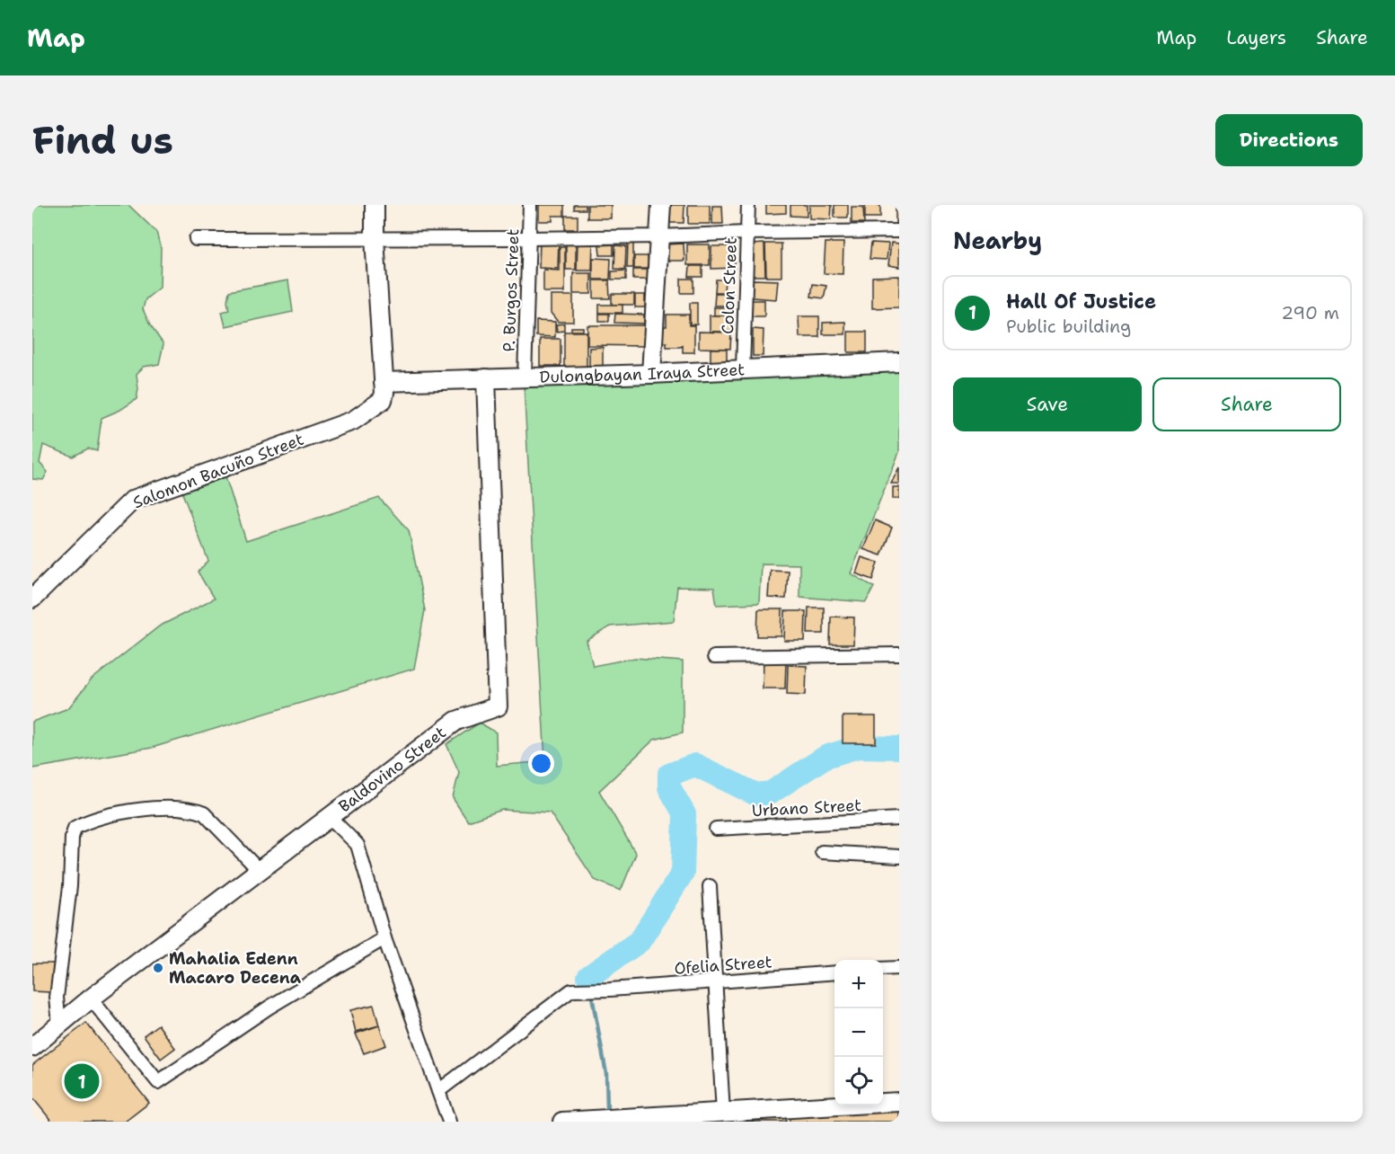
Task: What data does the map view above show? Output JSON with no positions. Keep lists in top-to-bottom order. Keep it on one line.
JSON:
{"streets":{"street":["Colon Street","P. Burgos Street","Dulongbayan Iraya Street","Salomon Bacuño Street","Baldovino Street","Urbano Street","Ofelia Street"]},"crossings":[["Colon Street","Dulongbayan Iraya Street"],["P. Burgos Street","Dulongbayan Iraya Street"],["Dulongbayan Iraya Street","Salomon Bacuño Street"],["Dulongbayan Iraya Street","Baldovino Street"]],"places":["Mahalia Edenn Macaro Decena"],"page":{"header":"Map","nav":["Map","Layers","Share"],"buttons":["Directions",["Save","Share"]],"title":"Find us","heading":"Nearby","list":[{"mark":"1","name":"Hall Of Justice","note":"Public building","value":"290 m"}],"map_buttons":["+","−"],"pins":"1"}}
